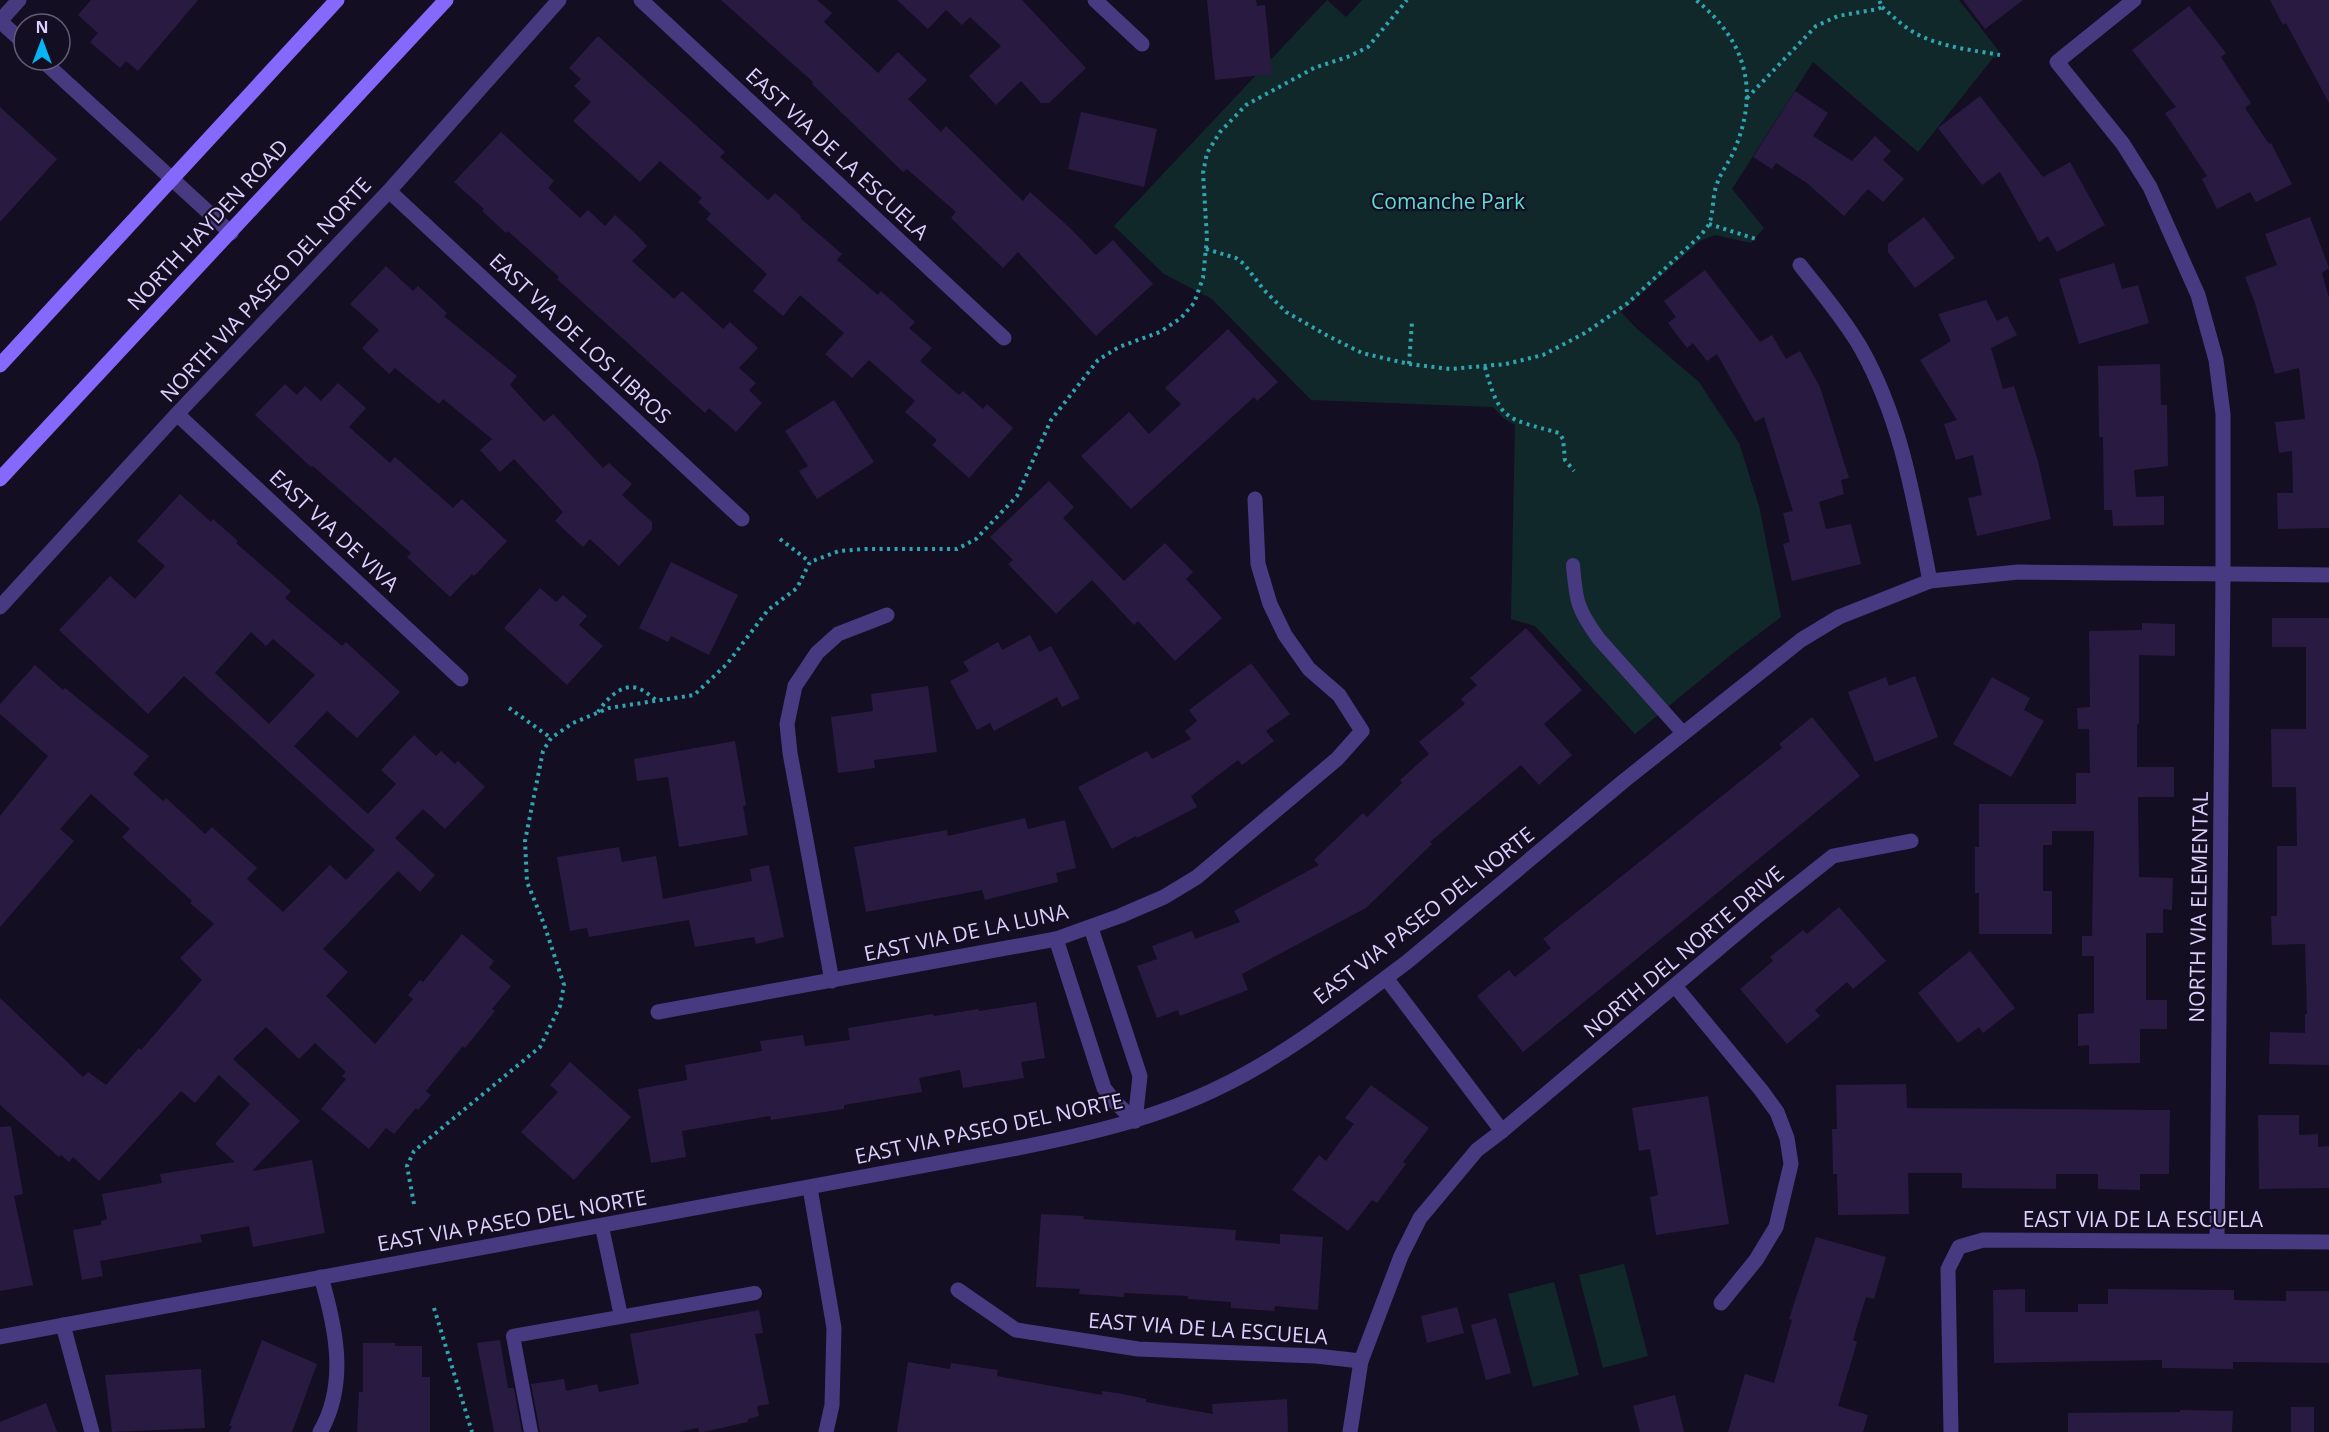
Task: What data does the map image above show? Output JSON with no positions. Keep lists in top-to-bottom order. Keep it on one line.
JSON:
{"streets":{"main road":["NORTH HAYDEN ROAD"],"street":["EAST VIA DE LA ESCUELA","NORTH VIA PASEO DEL NORTE","EAST VIA DE LOS LIBROS","EAST VIA DE VIVA","NORTH VIA ELEMENTAL","EAST VIA PASEO DEL NORTE","EAST VIA DE LA LUNA","NORTH DEL NORTE DRIVE"]},"crossings":[["EAST VIA DE LA ESCUELA","NORTH VIA ELEMENTAL"],["EAST VIA DE LA ESCUELA","NORTH DEL NORTE DRIVE"],["NORTH VIA PASEO DEL NORTE","EAST VIA DE LOS LIBROS"],["NORTH VIA PASEO DEL NORTE","EAST VIA DE VIVA"],["NORTH VIA ELEMENTAL","EAST VIA PASEO DEL NORTE"]],"parks":["Comanche Park"],"north":"top"}
